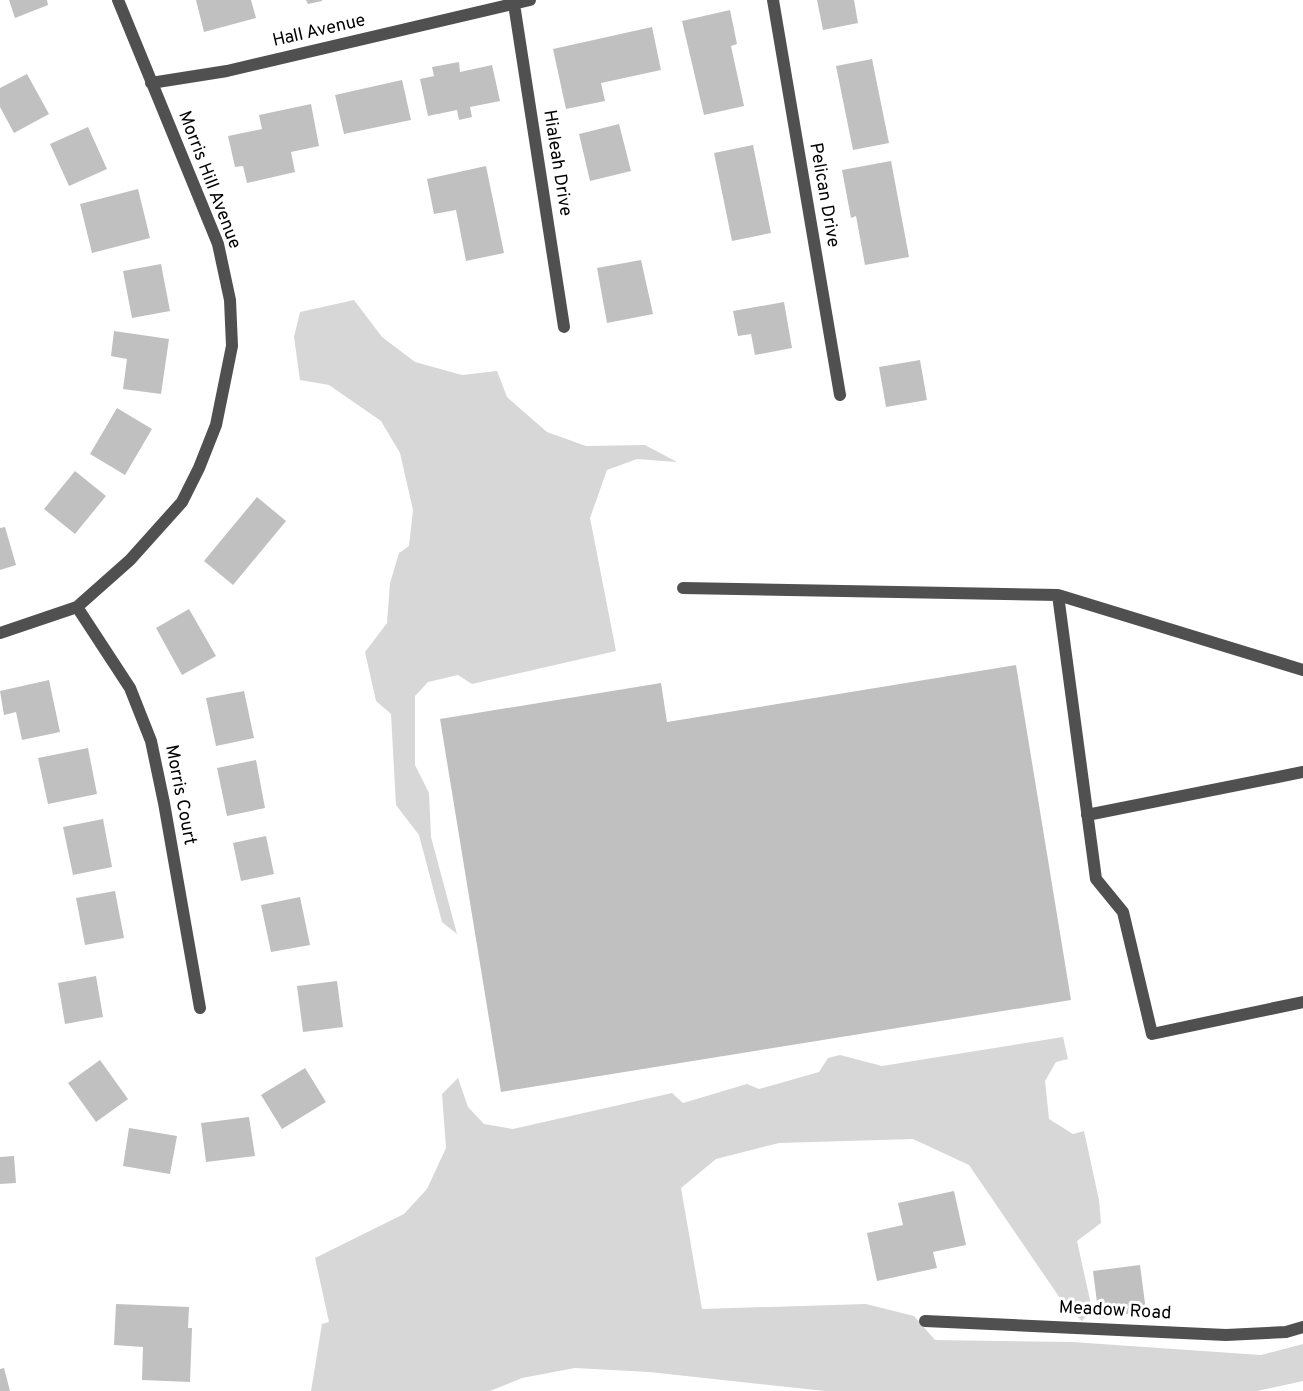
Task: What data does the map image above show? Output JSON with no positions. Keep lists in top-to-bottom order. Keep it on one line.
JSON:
{"streets":{"street":["Hall Avenue","Hialeah Drive","Morris Hill Avenue","Pelican Drive","Morris Court","Meadow Road"]},"crossings":[["Hall Avenue","Hialeah Drive"],["Hall Avenue","Morris Hill Avenue"],["Morris Hill Avenue","Morris Court"]]}
